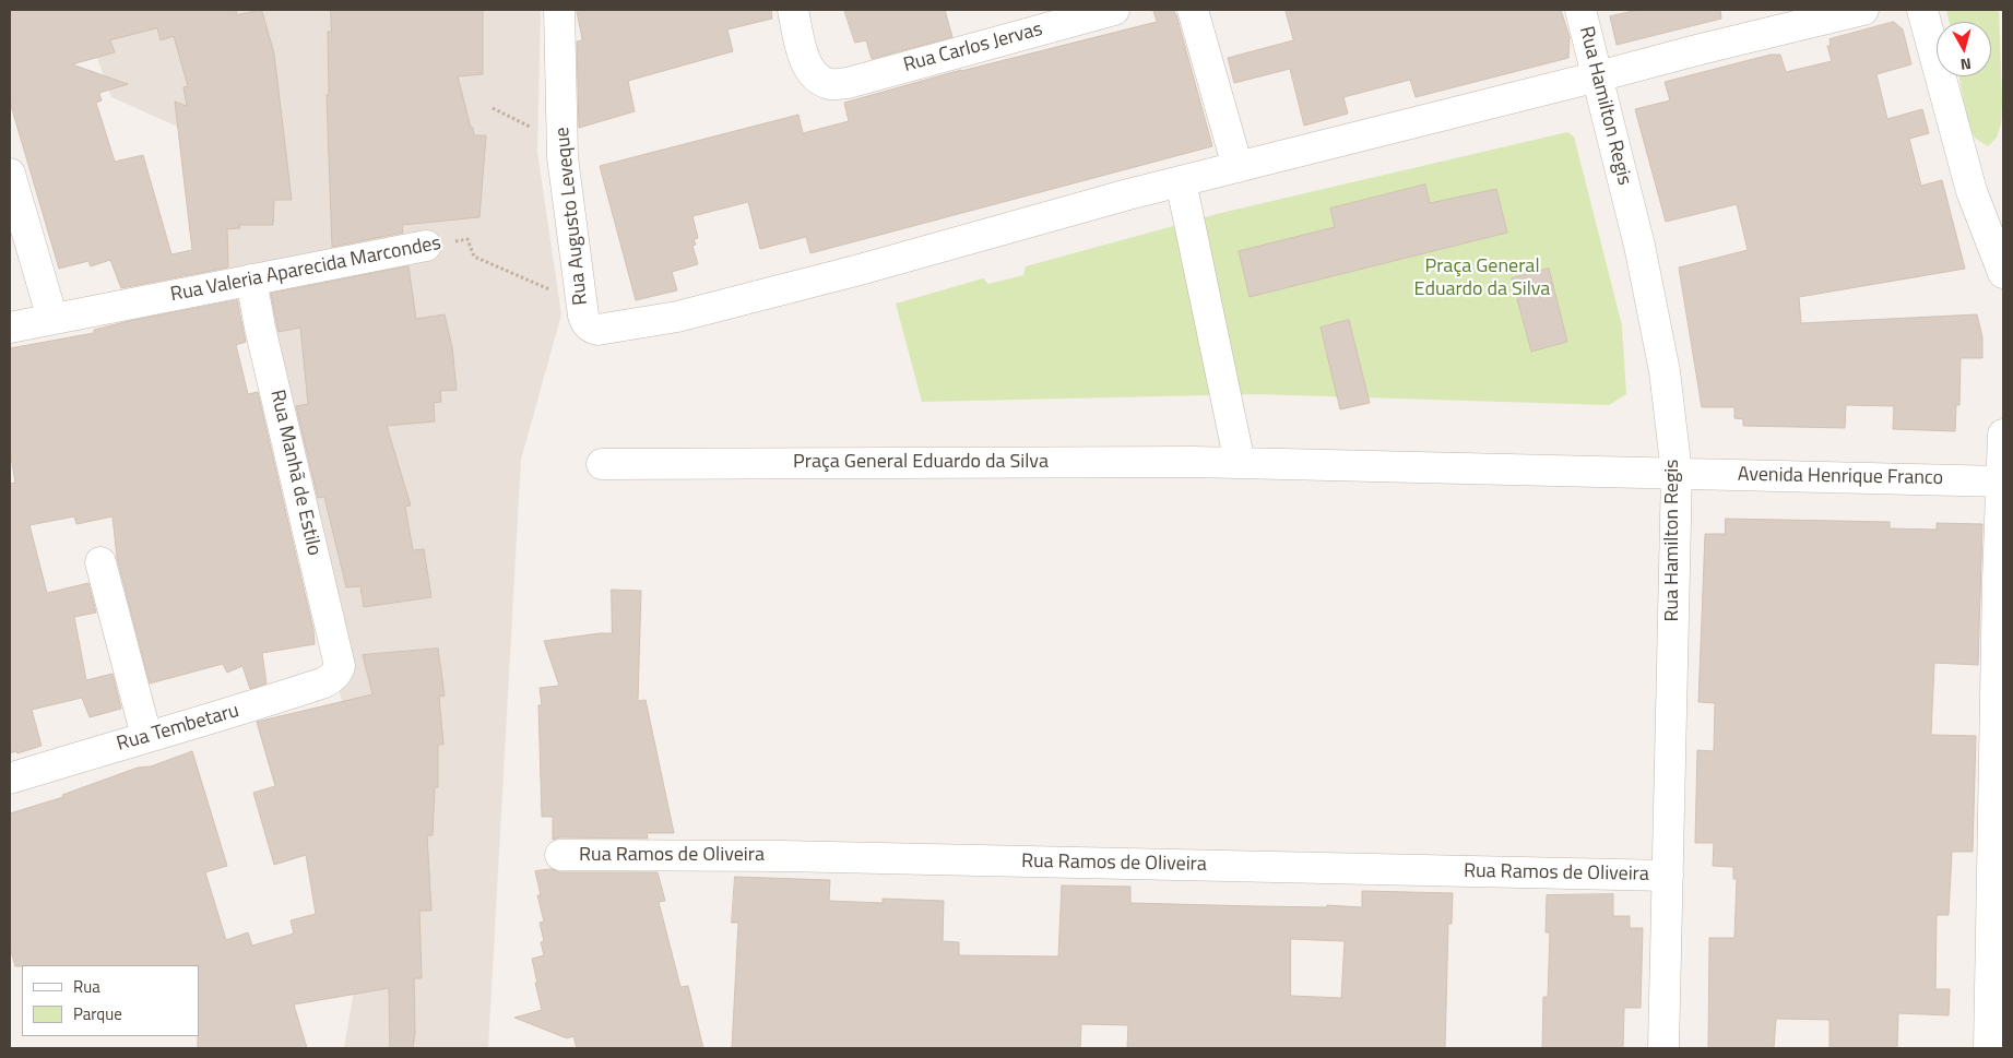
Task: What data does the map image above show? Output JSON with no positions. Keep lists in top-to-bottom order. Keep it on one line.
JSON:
{"streets":{"street":["Rua Carlos Jervas","Rua Hamilton Regis","Rua Augusto Leveque","Rua Valeria Aparecida Marcondes","Praça General Eduardo da Silva","Rua Manhã de Estilo","Avenida Henrique Franco","Rua Tembetaru","Rua Ramos de Oliveira"]},"crossings":[["Rua Hamilton Regis","Praça General Eduardo da Silva"],["Rua Hamilton Regis","Avenida Henrique Franco"],["Rua Hamilton Regis","Rua Ramos de Oliveira"],["Rua Augusto Leveque","Rua Valeria Aparecida Marcondes"],["Rua Valeria Aparecida Marcondes","Rua Manhã de Estilo"],["Praça General Eduardo da Silva","Avenida Henrique Franco"],["Rua Manhã de Estilo","Rua Tembetaru"]],"parks":["Praça General Eduardo da Silva"],"legend":["Rua","Parque"],"north":"bottom"}
